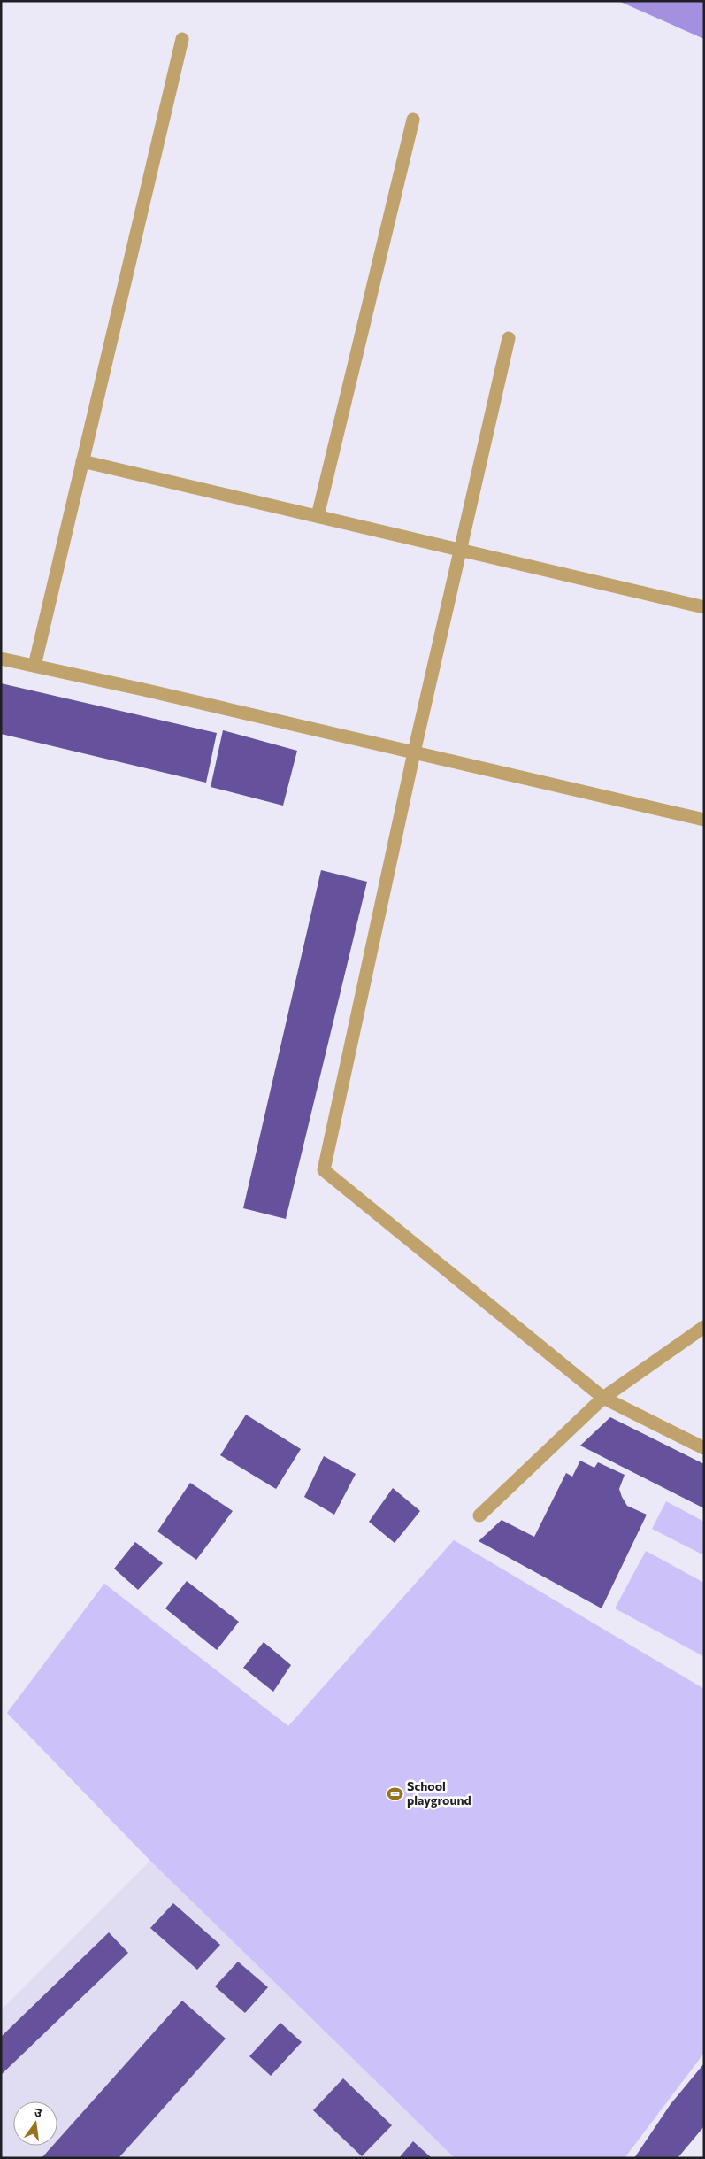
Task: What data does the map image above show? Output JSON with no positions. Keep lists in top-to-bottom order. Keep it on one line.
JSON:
{"places":{"sports":["School playground"]},"north":"top"}
